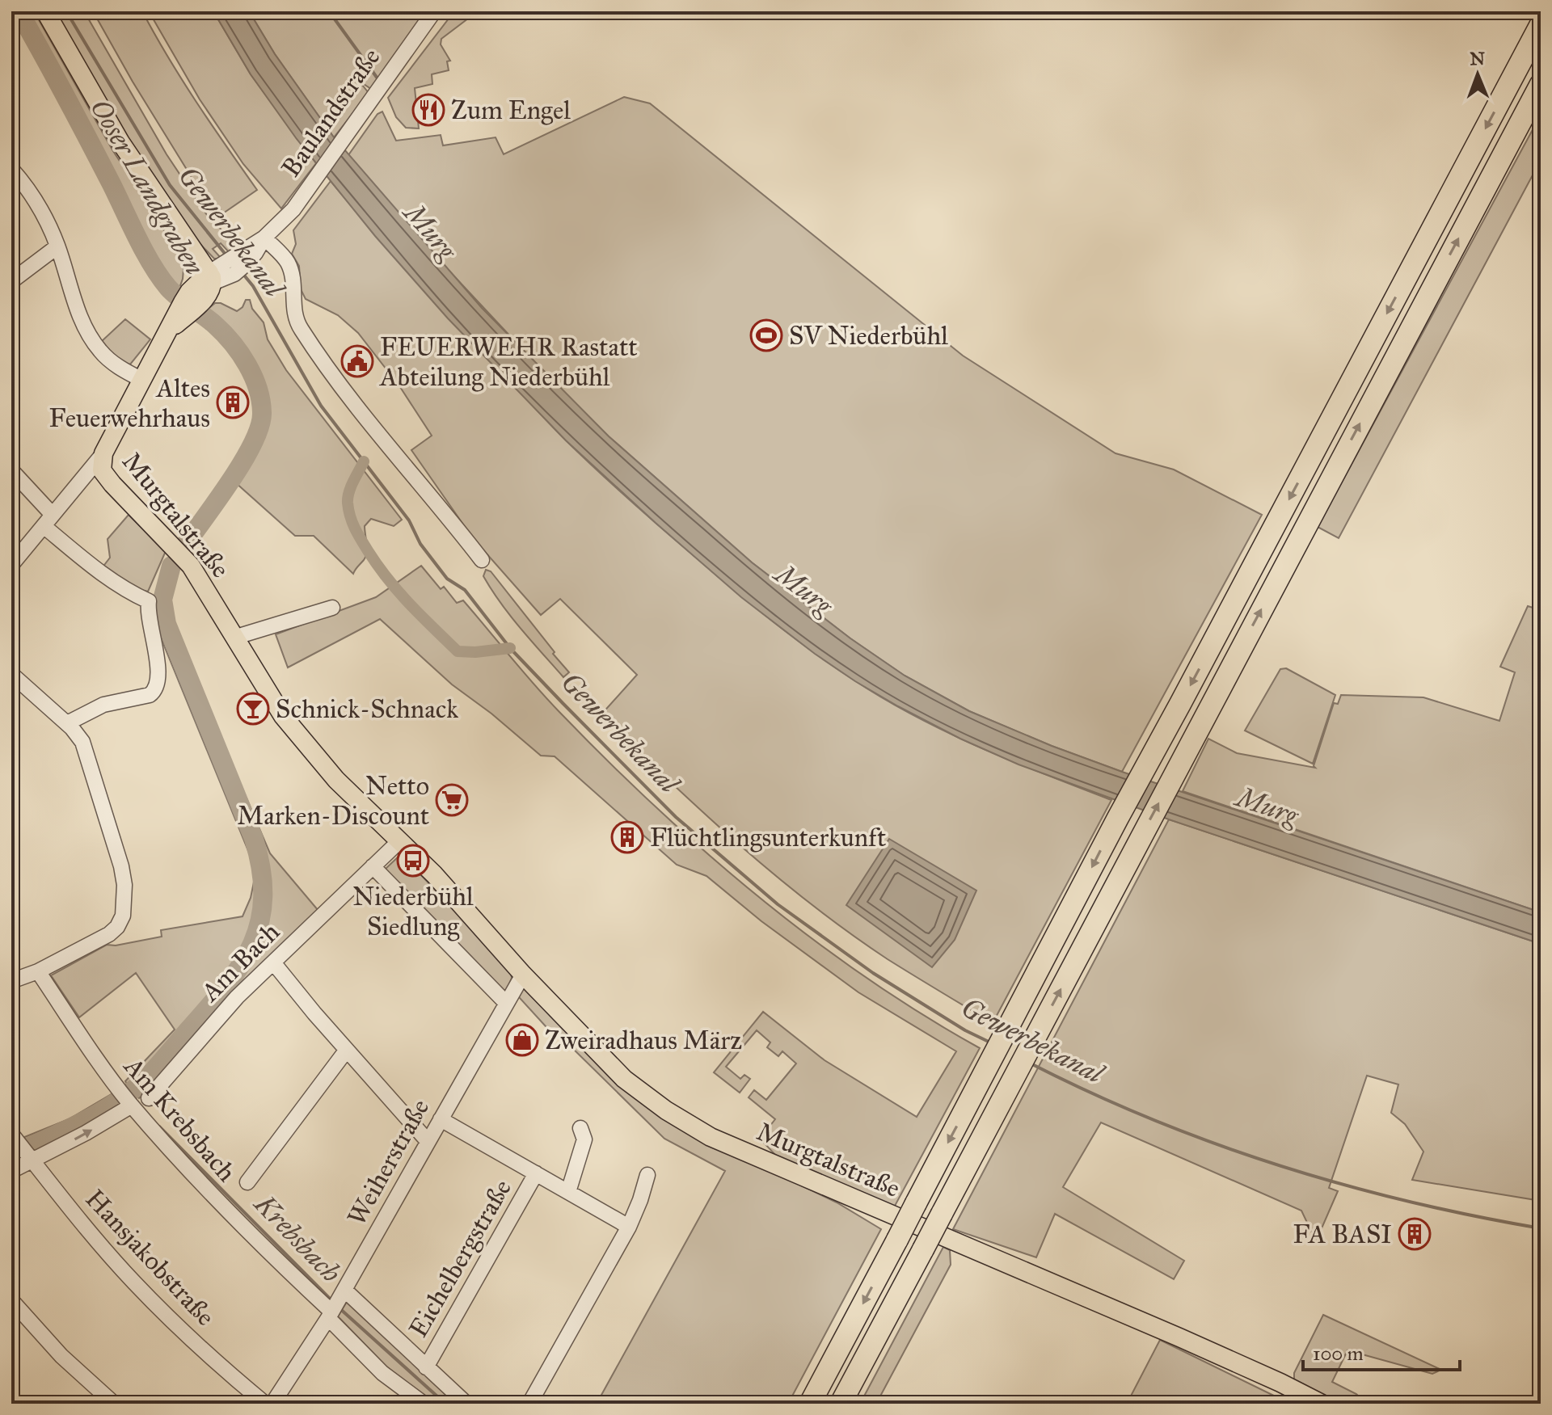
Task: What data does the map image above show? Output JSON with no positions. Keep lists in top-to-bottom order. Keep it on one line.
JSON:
{"streets":{"main road":["Murgtalstraße"],"street":["Baulandstraße","Am Bach","Am Krebsbach","Weiherstraße","Hansjakobstraße","Eichelbergstraße"]},"crossings":[["Murgtalstraße","Weiherstraße"],["Am Krebsbach","Weiherstraße"],["Am Krebsbach","Eichelbergstraße"],["Weiherstraße","Eichelbergstraße"]],"water":["Ooser Landgraben","Gewerbekanal","Murg","Krebsbach"],"places":{"restaurant":["Zum Engel"],"sports":["SV Niederbühl"],"public building":["FEUERWEHR Rastatt Abteilung Niederbühl"],"building":["Altes Feuerwehrhaus","Flüchtlingsunterkunft","FA BASI"],"bar":["Schnick-Schnack"],"supermarket":["Netto Marken-Discount"],"bus stop":["Niederbühl Siedlung"],"shop":["Zweiradhaus März"]},"scale_bar":"100 m","north":"top"}
